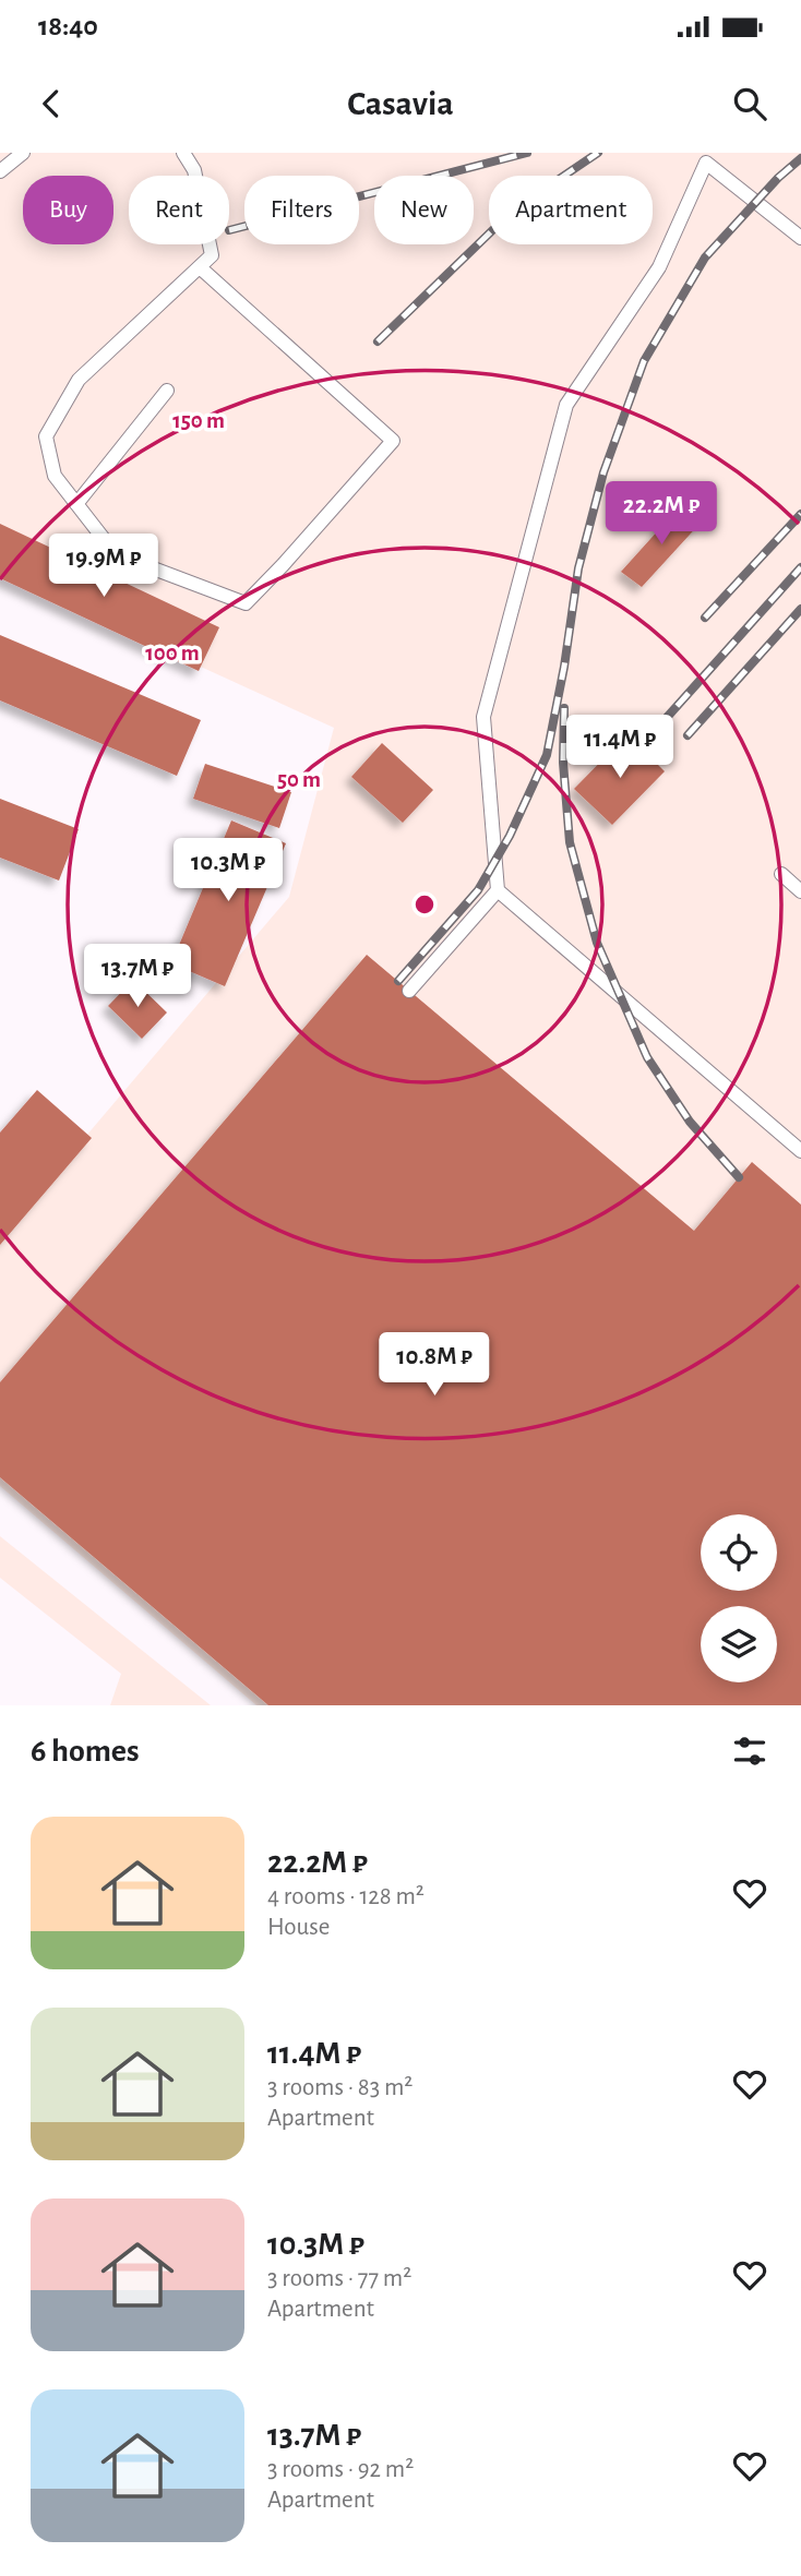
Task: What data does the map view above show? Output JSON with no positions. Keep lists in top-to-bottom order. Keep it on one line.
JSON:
{"page":{"status":"18:40","header":"Casavia","chip":["Buy","Rent","Filters","New","Apartment"],"price":["22.2M ₽","19.9M ₽","11.4M ₽","10.3M ₽","13.7M ₽","10.8M ₽"],"heading":"6 homes","list":[{"name":"22.2M ₽","note":"4 rooms · 128 m² · House"},{"name":"11.4M ₽","note":"3 rooms · 83 m² · Apartment"},{"name":"10.3M ₽","note":"3 rooms · 77 m² · Apartment"},{"name":"13.7M ₽","note":"3 rooms · 92 m² · Apartment"}]},"rings":["150 m","100 m","50 m"]}
